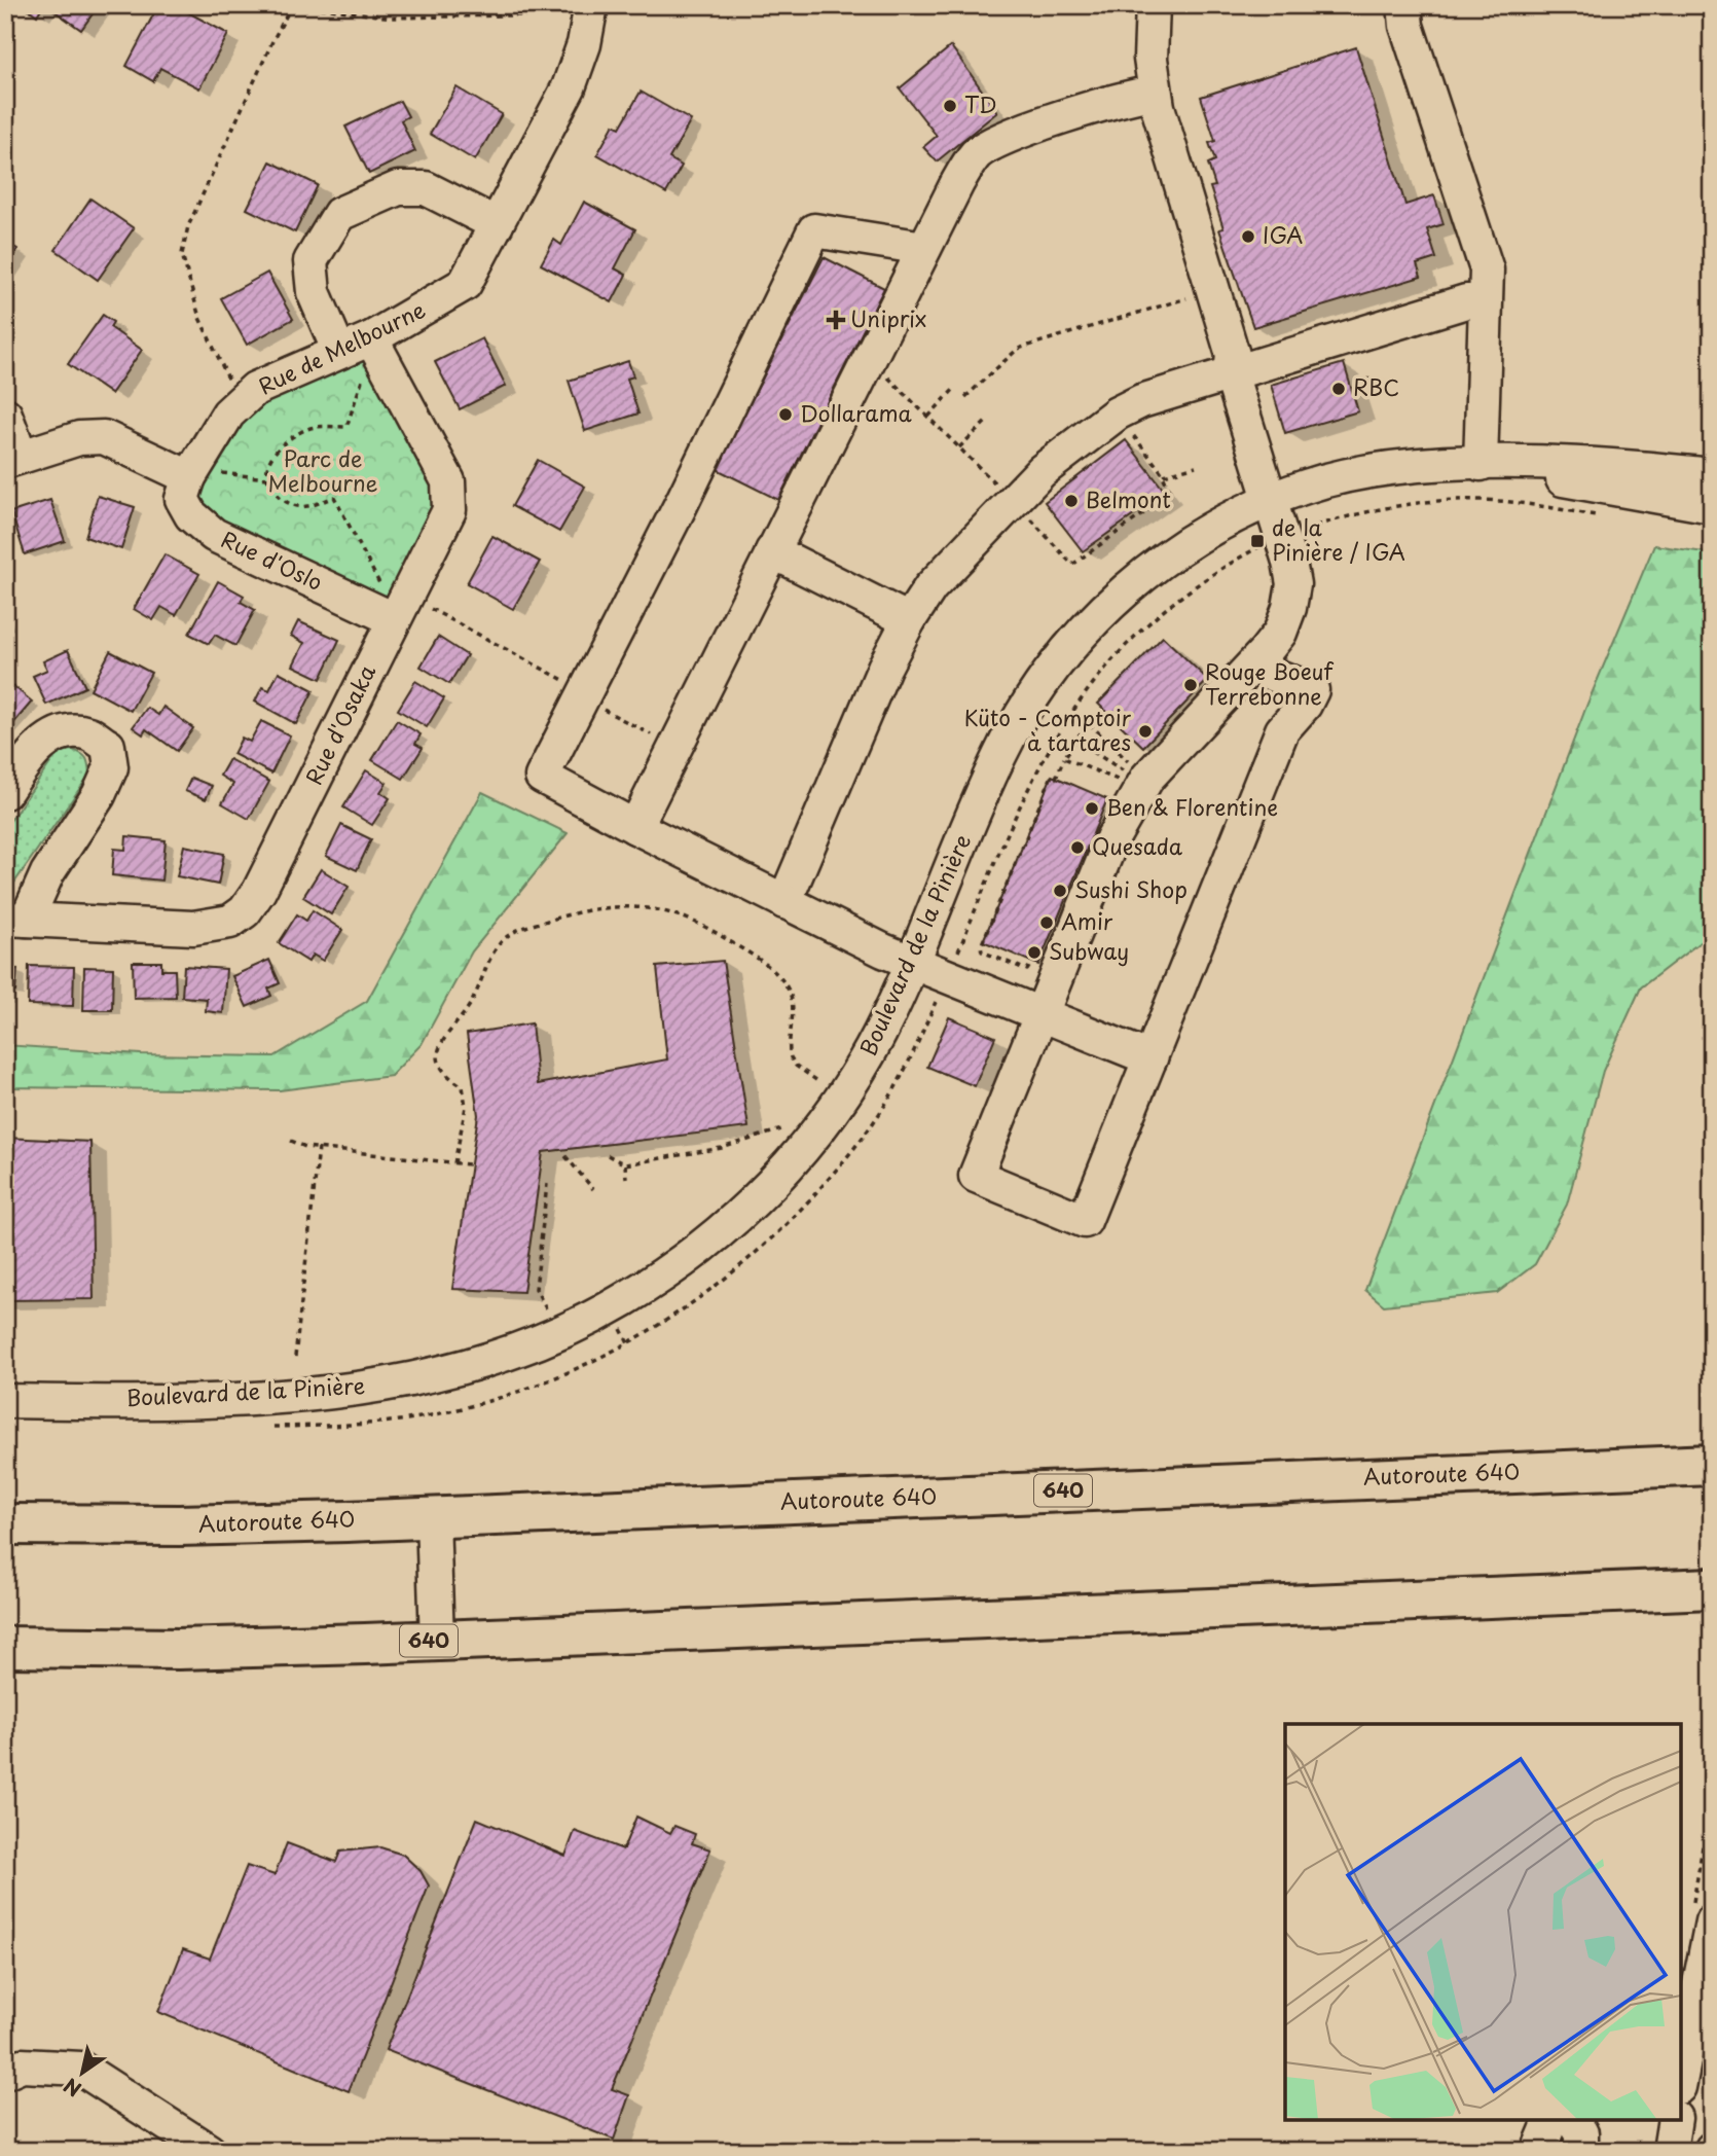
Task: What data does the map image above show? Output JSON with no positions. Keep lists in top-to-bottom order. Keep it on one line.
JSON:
{"streets":{"highway":["Autoroute 640","640"],"street":["Rue de Melbourne","Rue d'Oslo","Rue d'Osaka","Boulevard de la Pinière"]},"crossings":[["Rue de Melbourne","Rue d'Oslo"],["Rue de Melbourne","Rue d'Osaka"],["Rue d'Oslo","Rue d'Osaka"]],"parks":["Parc de Melbourne"],"places":{"other":["TD","IGA","RBC","Dollarama","Belmont","Rouge Boeuf Terrebonne","Küto - Comptoir à tartares","Ben & Florentine","Quesada","Sushi Shop","Amir","Subway"],"health":["Uniprix"],"transit":["de la Pinière / IGA"]},"north":"bottom left"}
